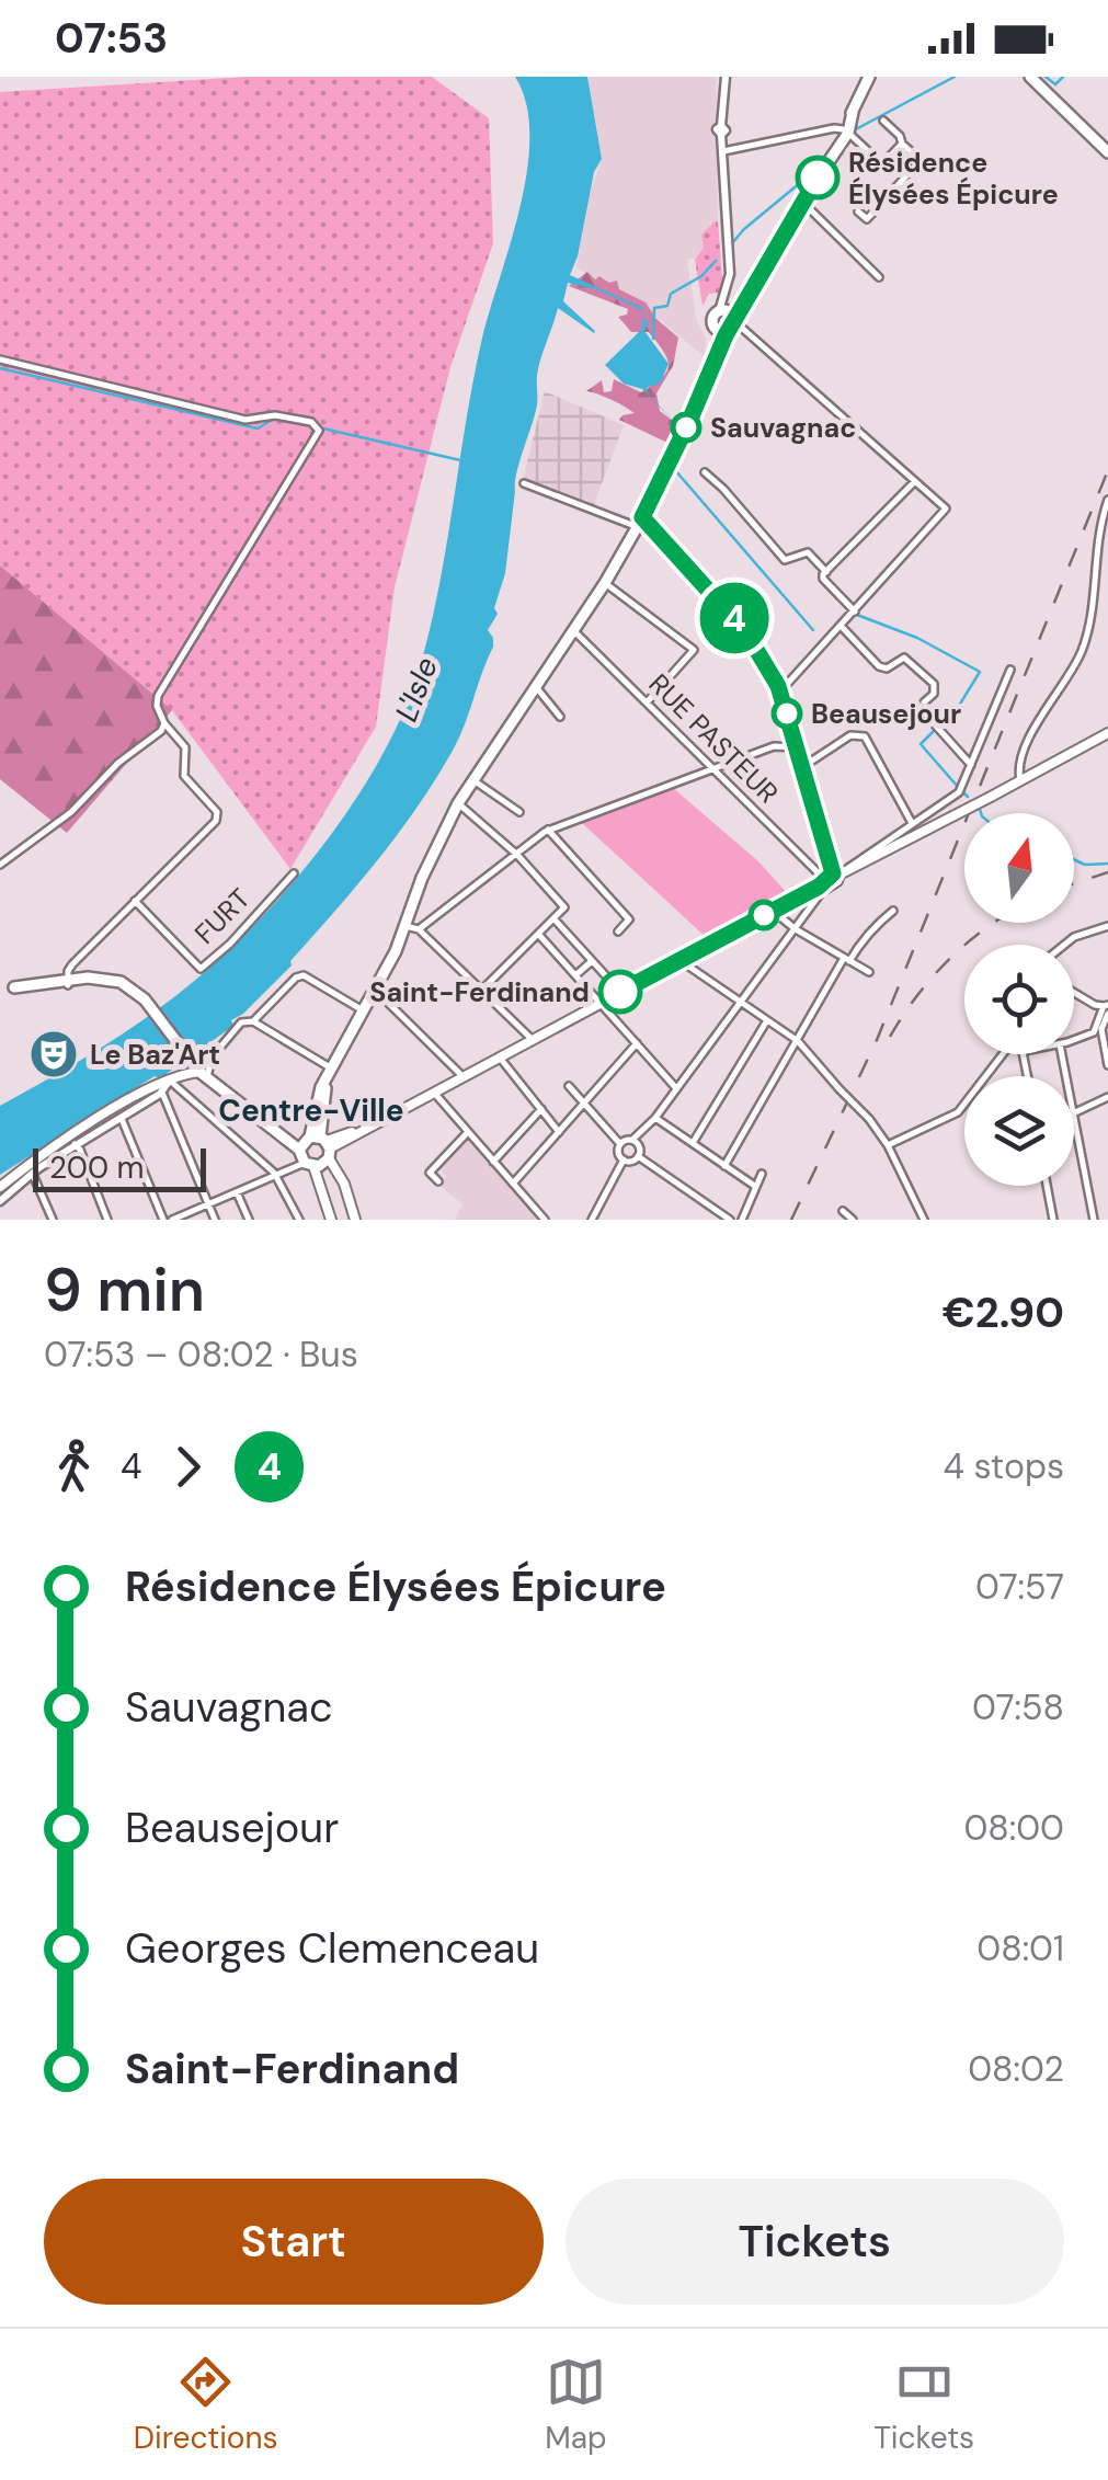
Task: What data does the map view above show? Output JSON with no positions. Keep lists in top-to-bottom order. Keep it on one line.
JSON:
{"streets":{"street":["RUE PASTEUR","FURT"]},"districts":["Centre-Ville"],"water":["L'Isle"],"places":{"other":["Résidence Élysées Épicure","Sauvagnac","Beausejour","Saint-Ferdinand"],"theatre":["Le Baz'Art"]},"lines":["bus line 4"],"scale_bar":"200 m","north":"top","page":{"status":"07:53","on_map":"4","scale":"200 m","heading":["9 min","07:53 – 08:02 · Bus","€2.90"],"legs":["4","4","4 stops"],"list":[{"name":"Résidence Élysées Épicure","value":"07:57"},{"name":"Sauvagnac","value":"07:58"},{"name":"Beausejour","value":"08:00"},{"name":"Georges Clemenceau","value":"08:01"},{"name":"Saint-Ferdinand","value":"08:02"}],"buttons":["Start","Tickets"],"tabs":["Directions","Map","Tickets"]}}
